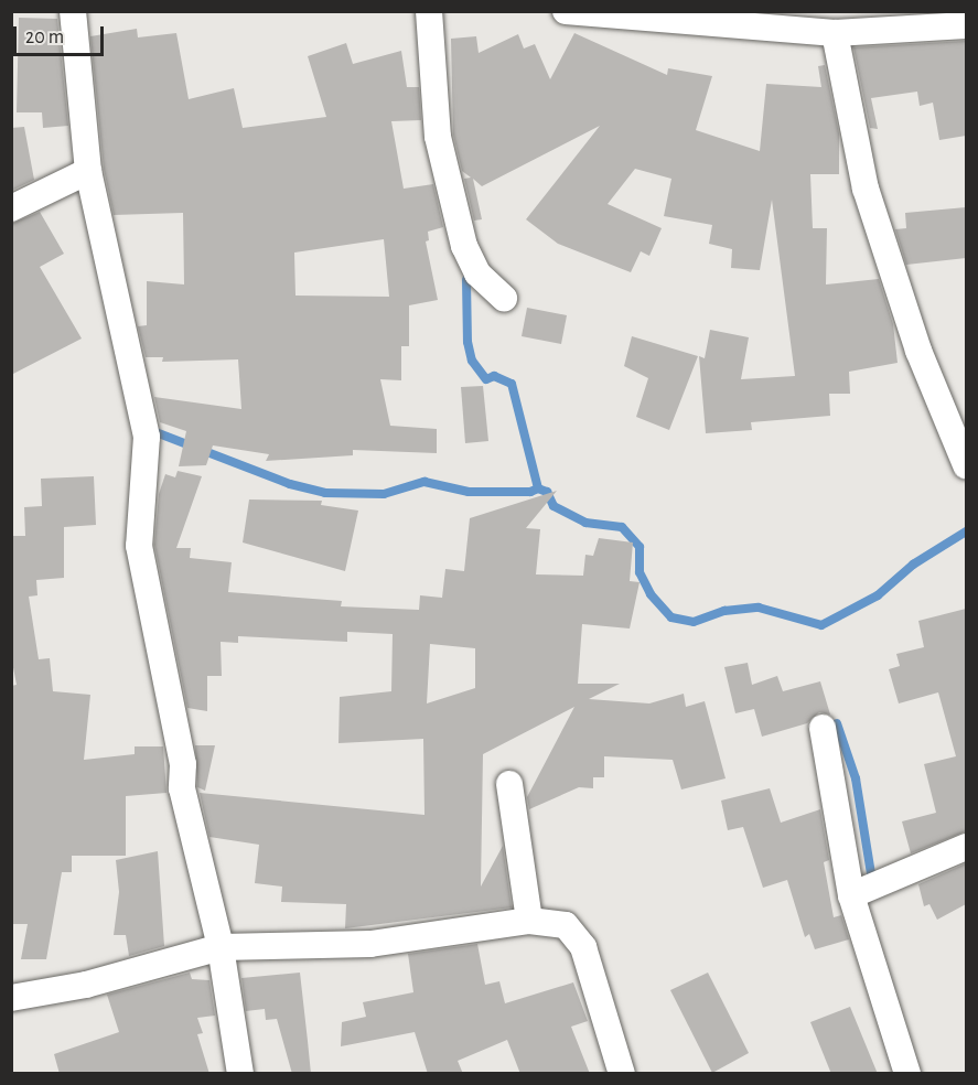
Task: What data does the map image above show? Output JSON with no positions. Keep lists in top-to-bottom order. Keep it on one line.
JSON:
{"scale_bar":"20 m"}
